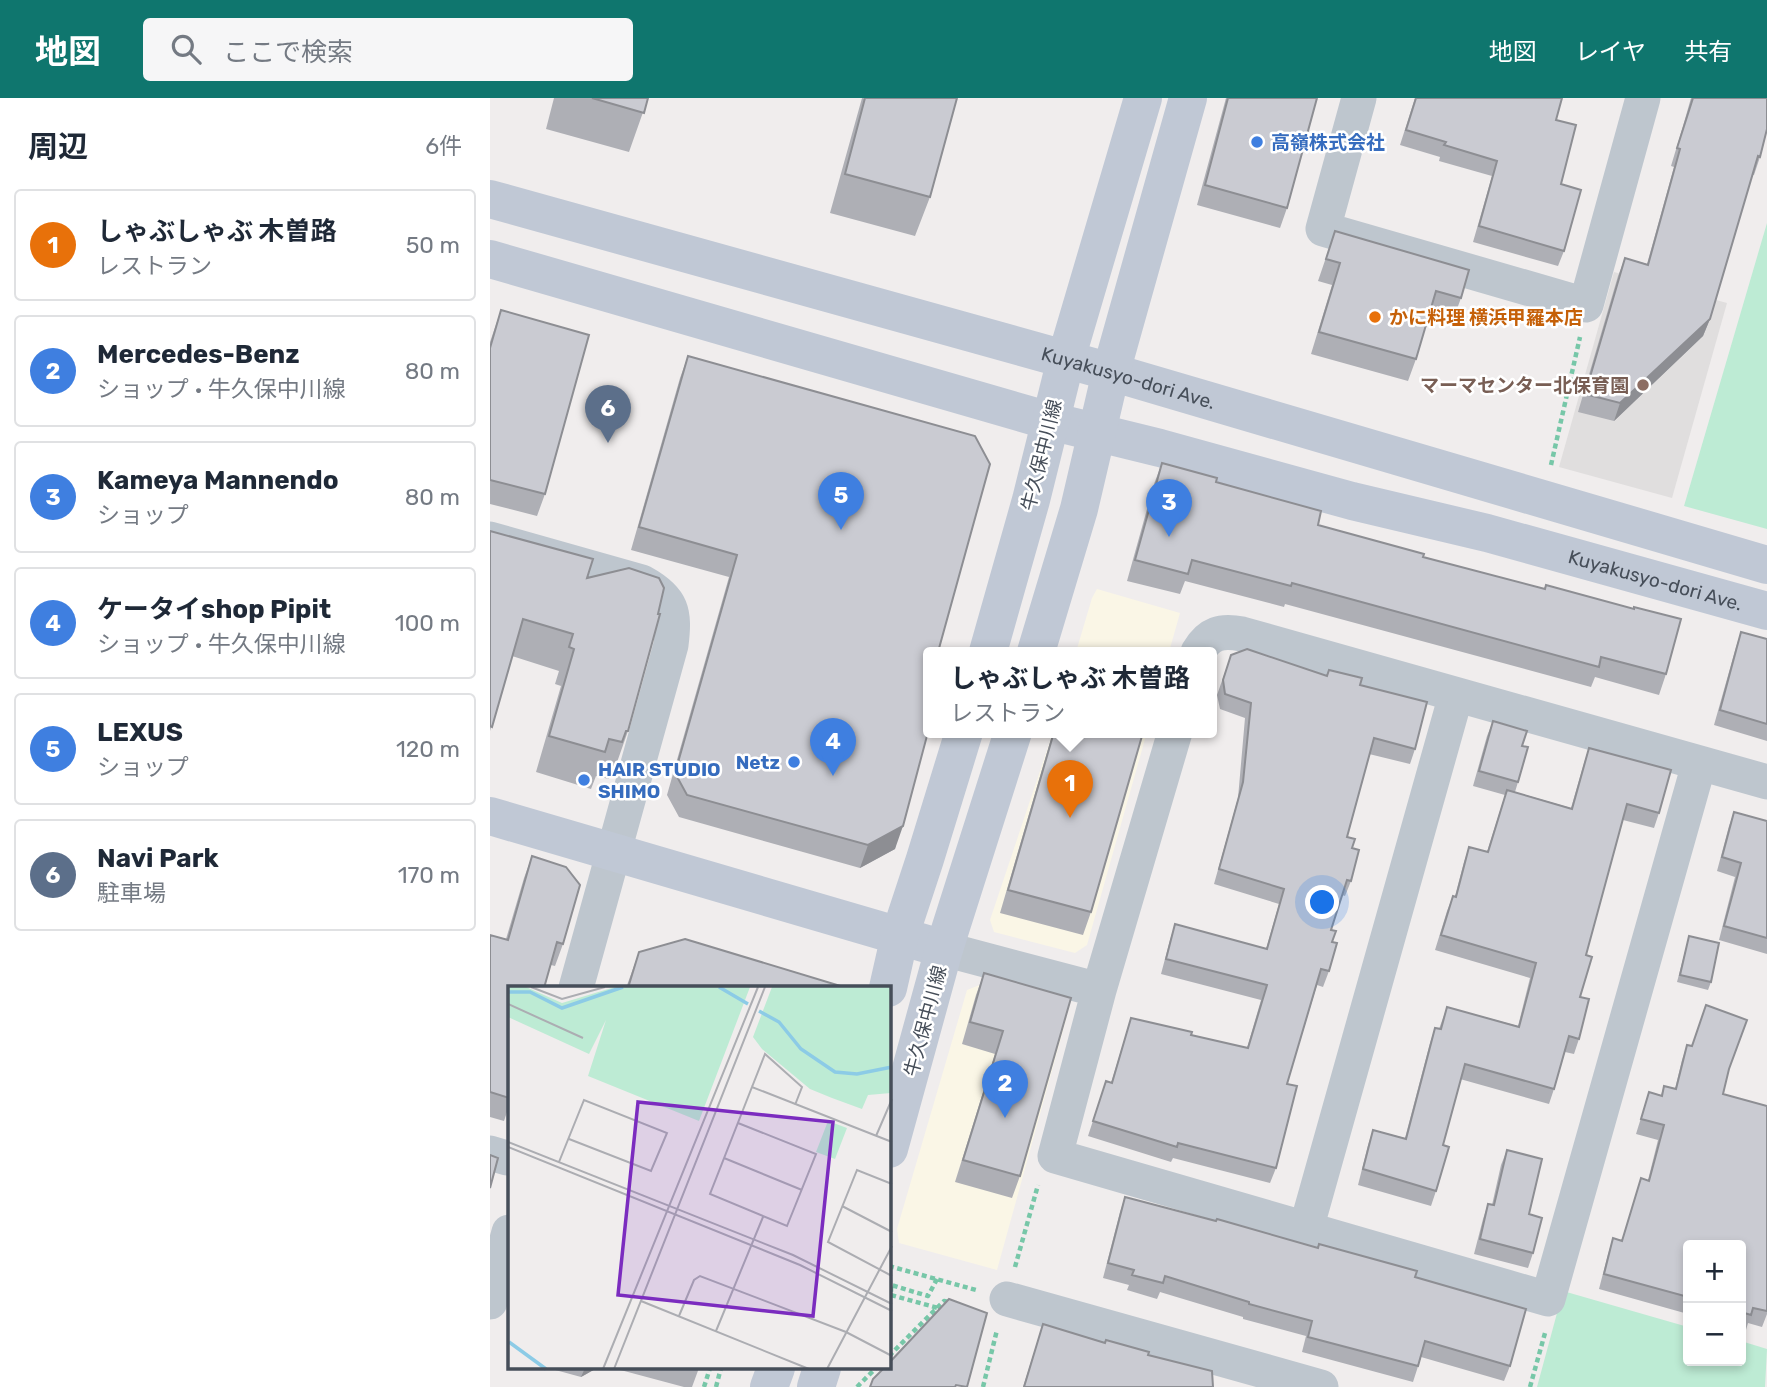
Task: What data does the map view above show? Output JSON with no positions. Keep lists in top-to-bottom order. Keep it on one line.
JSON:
{"streets":{"street":["Kuyakusyo-dori Ave.","牛久保中川線"]},"crossings":[["Kuyakusyo-dori Ave.","牛久保中川線"]],"places":["高嶺株式会社","かに料理 横浜甲羅本店","マーマセンター北保育園","Netz","HAIR STUDIO SHIMO"],"page":{"header":"地図","search":"ここで検索","nav":["地図","レイヤ","共有"],"heading":["周辺","6件"],"list":[{"mark":"1","name":"しゃぶしゃぶ 木曽路","note":"レストラン","value":"50 m"},{"mark":"2","name":"Mercedes-Benz","note":"ショップ · 牛久保中川線","value":"80 m"},{"mark":"3","name":"Kameya Mannendo","note":"ショップ","value":"80 m"},{"mark":"4","name":"ケータイshop Pipit","note":"ショップ · 牛久保中川線","value":"100 m"},{"mark":"5","name":"LEXUS","note":"ショップ","value":"120 m"},{"mark":"6","name":"Navi Park","note":"駐車場","value":"170 m"}],"pins":["6","5","3","4","1","2"],"popup":["しゃぶしゃぶ 木曽路","レストラン"],"map_buttons":["+","−"]}}
